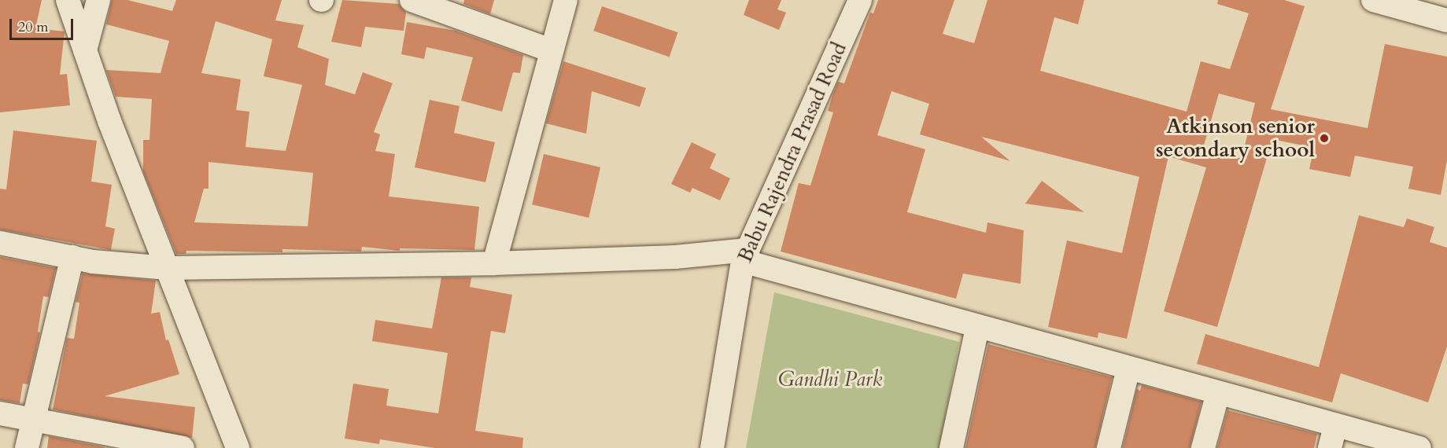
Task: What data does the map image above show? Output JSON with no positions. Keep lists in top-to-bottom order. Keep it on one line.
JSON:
{"streets":{"street":["Babu Rajendra Prasad Road"]},"parks":["Gandhi Park"],"places":["Atkinson senior secondary school"],"scale_bar":"20 m"}
